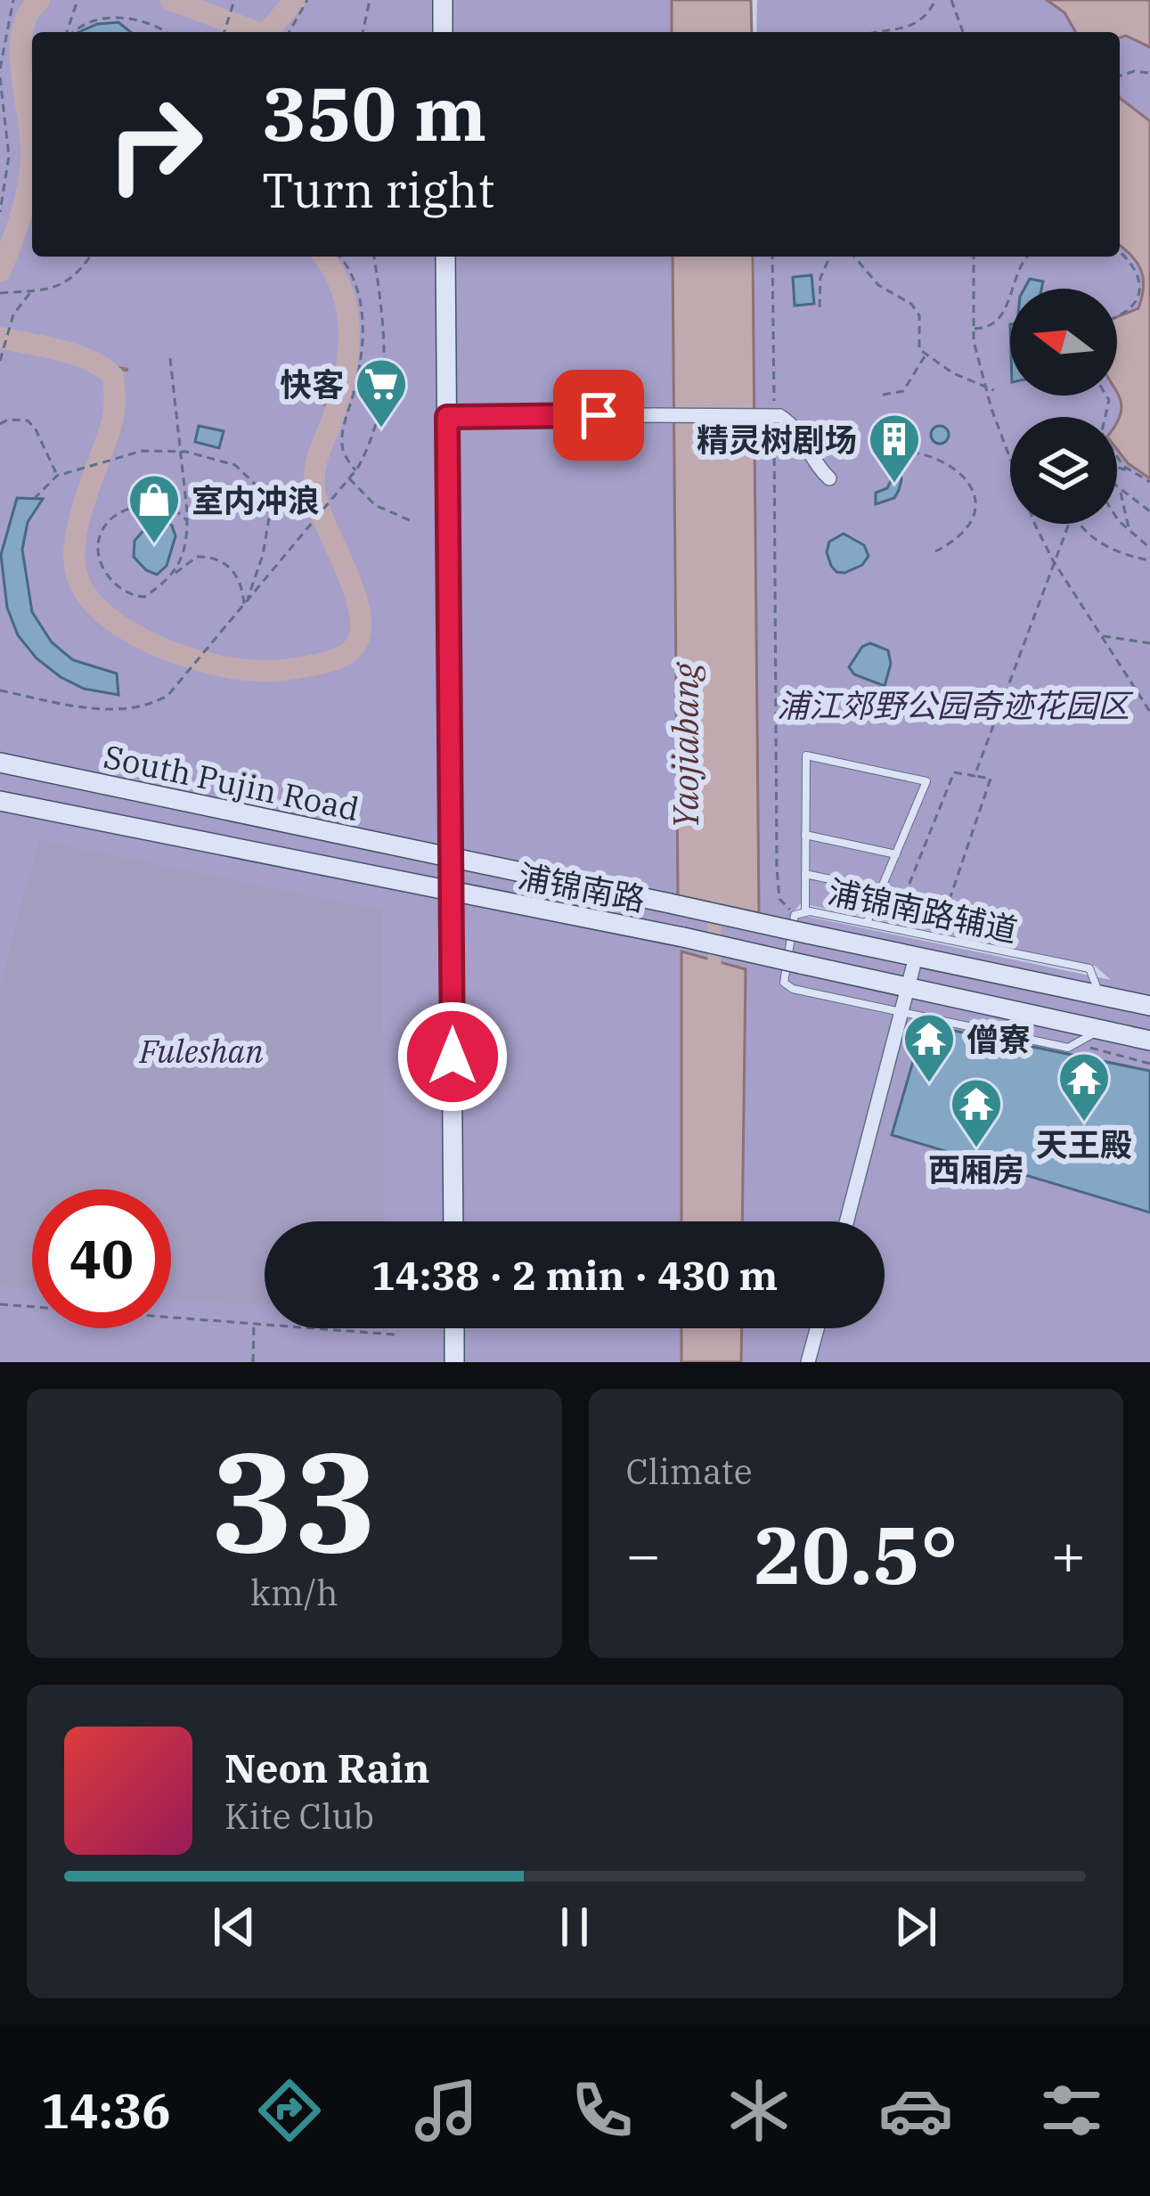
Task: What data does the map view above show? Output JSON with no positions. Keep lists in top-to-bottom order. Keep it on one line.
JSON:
{"streets":{"main road":["South Pujin Road","浦锦南路"],"lane":["浦锦南路辅道"]},"crossings":[["South Pujin Road","浦锦南路辅道"],["浦锦南路","浦锦南路辅道"]],"water":["Yaojiabang"],"parks":["浦江郊野公园奇迹花园区","Fuleshan"],"places":{"supermarket":["快客"],"building":["精灵树剧场"],"shop":["室内冲浪"],"temple":["僧寮","天王殿","西厢房"]},"north":"left","page":{"turn":["350 m","Turn right"],"limit":"40","trip":"14:38 · 2 min · 430 m","tile":[["33","km/h"],"Climate"],"heat":["−","20.5°","+"],"song":["Neon Rain","Kite Club"],"tabs":"14:36"}}
